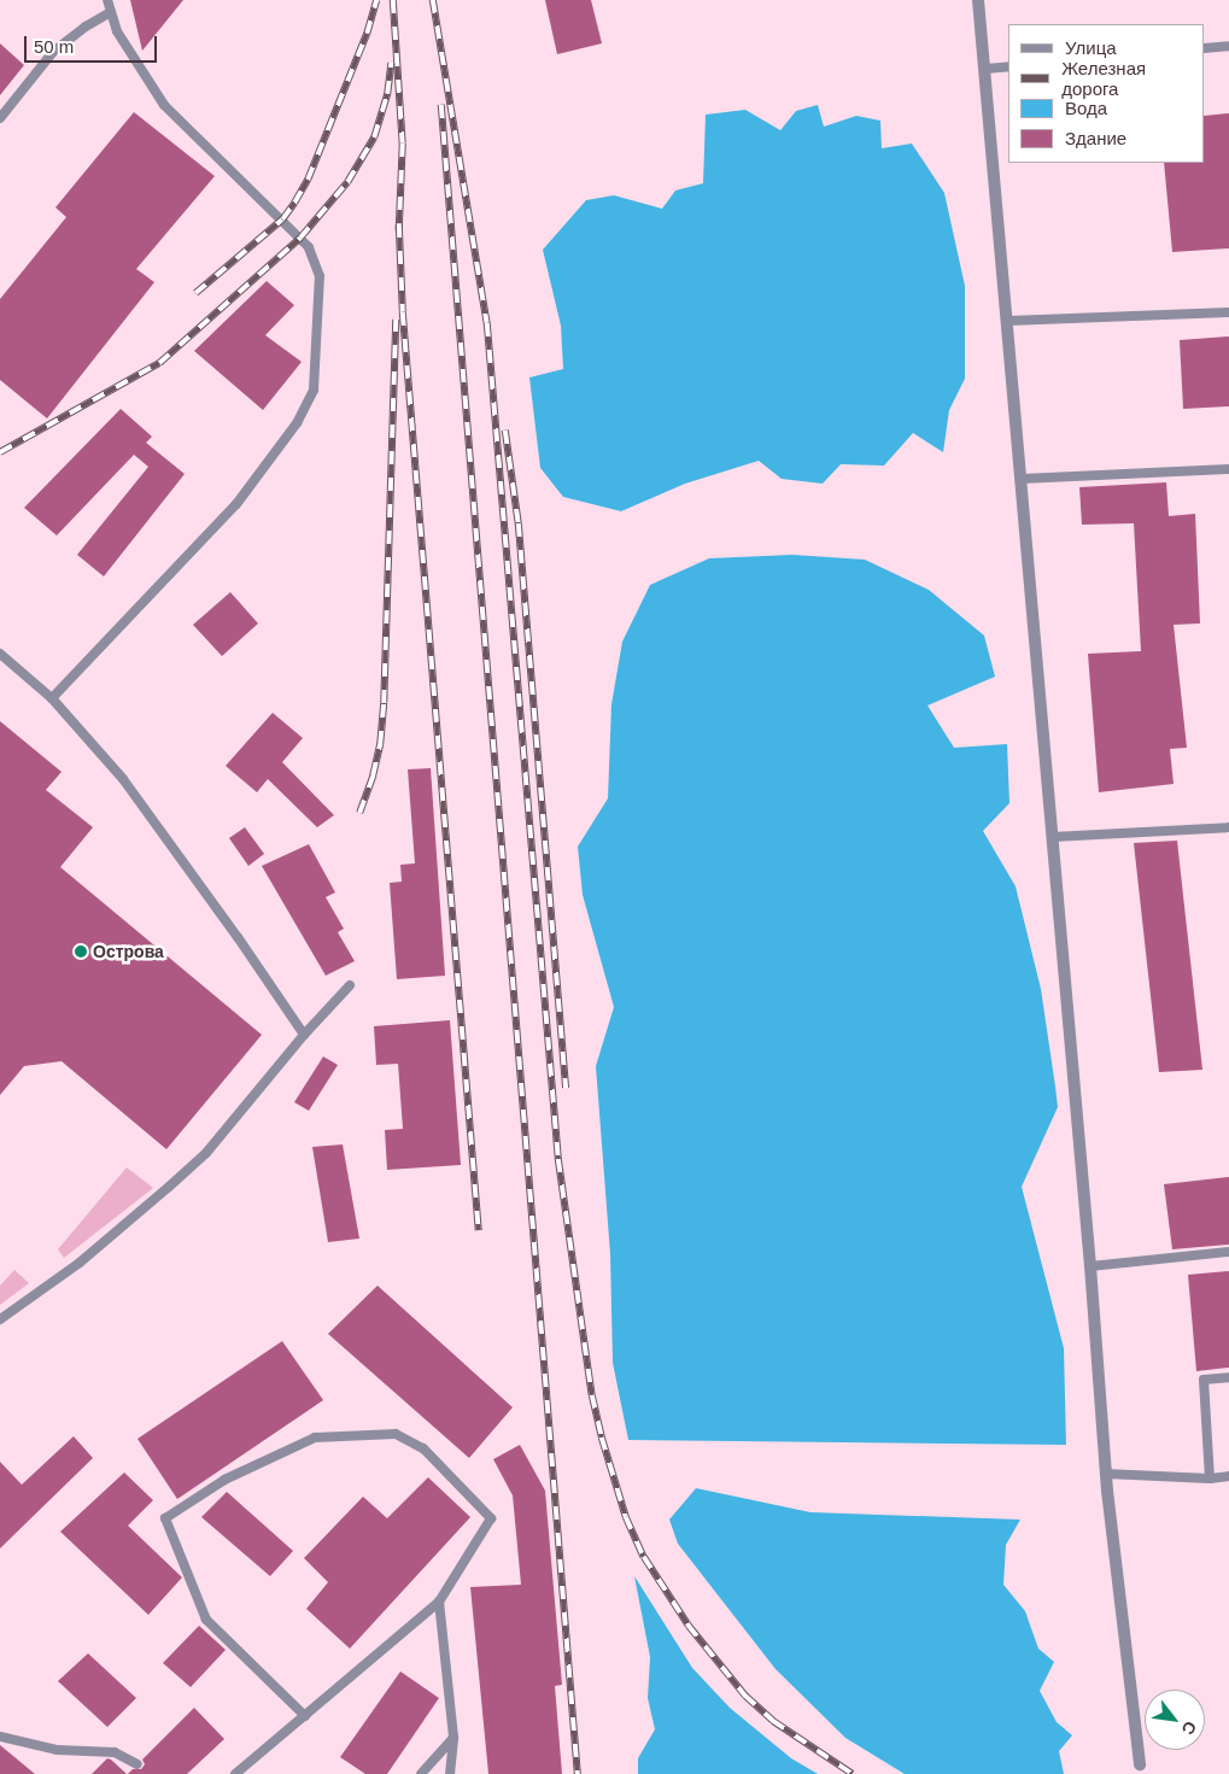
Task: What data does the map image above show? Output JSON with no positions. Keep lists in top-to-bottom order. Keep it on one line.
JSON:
{"places":["Острова"],"legend":["Улица","Железная дорога","Вода","Здание"],"scale_bar":"50 m","north":"bottom right"}
